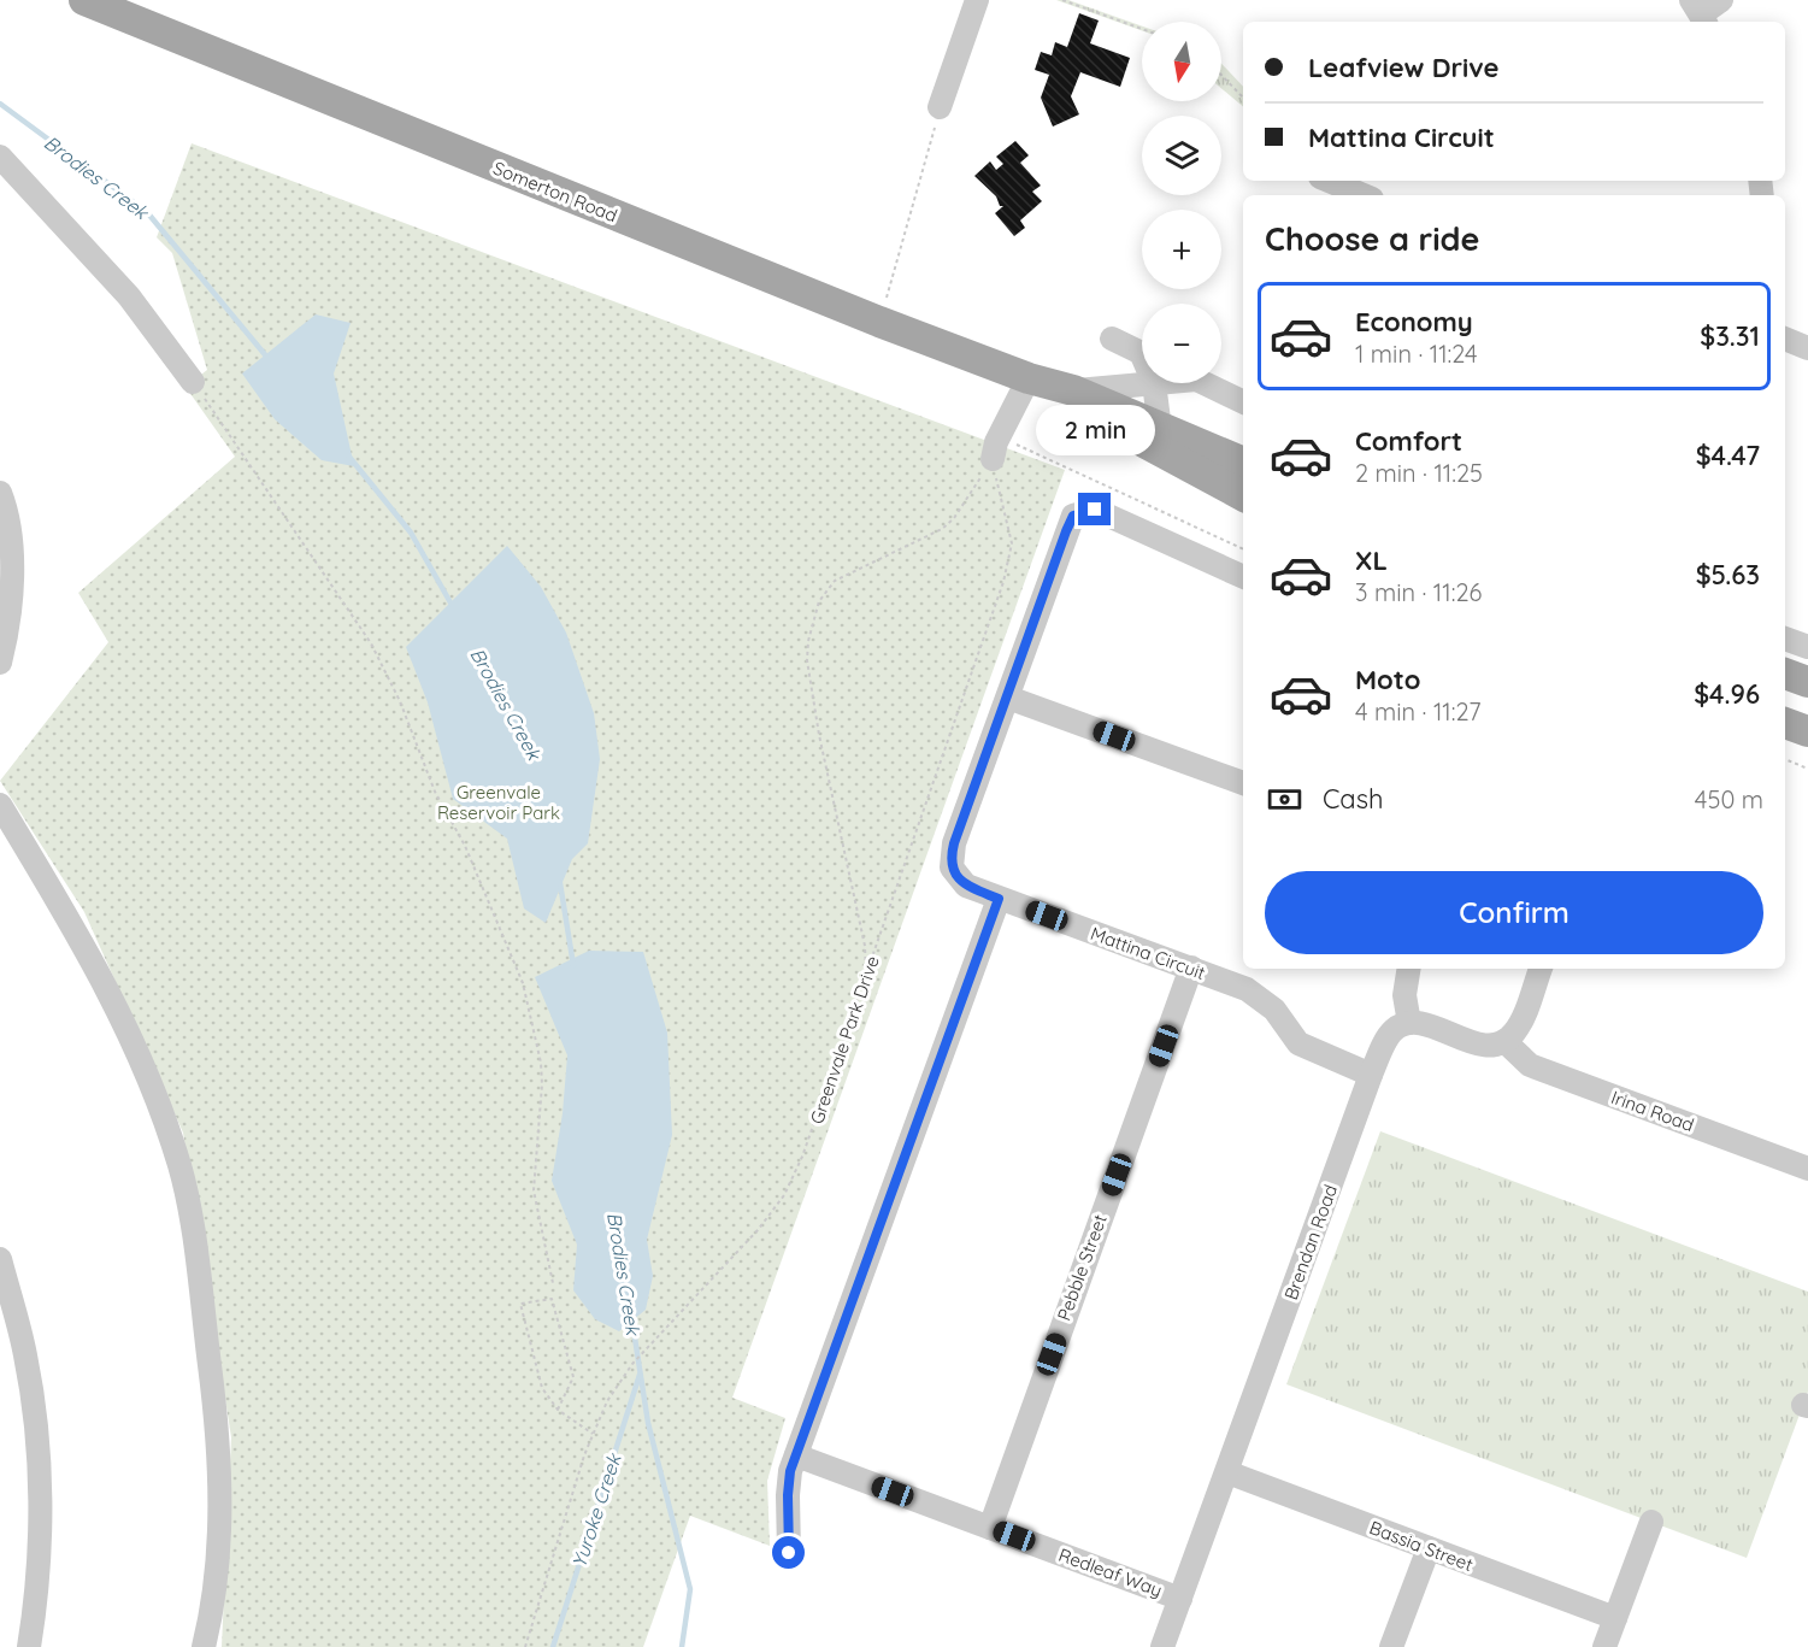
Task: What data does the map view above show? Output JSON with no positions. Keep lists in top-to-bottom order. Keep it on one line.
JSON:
{"streets":{"main road":["Somerton Road"],"street":["Mattina Circuit","Irina Road","Brendan Road","Pebble Street","Bassia Street","Redleaf Way"],"path":["Greenvale Park Drive"]},"crossings":[["Mattina Circuit","Brendan Road"],["Mattina Circuit","Pebble Street"],["Brendan Road","Bassia Street"],["Brendan Road","Redleaf Way"],["Pebble Street","Redleaf Way"]],"water":["Brodies Creek","Yuroke Creek"],"parks":["Greenvale Reservoir Park"],"north":"bottom","page":{"map_buttons":["+","−"],"banner":["Leafview Drive","Mattina Circuit"],"heading":"Choose a ride","list":[{"name":"Economy","note":"1 min · 11:24","value":"$3.31"},{"name":"Comfort","note":"2 min · 11:25","value":"$4.47"},{"name":"XL","note":"3 min · 11:26","value":"$5.63"},{"name":"Moto","note":"4 min · 11:27","value":"$4.96"}],"bubble":"2 min","pay":["Cash","450 m"],"buttons":"Confirm"}}
